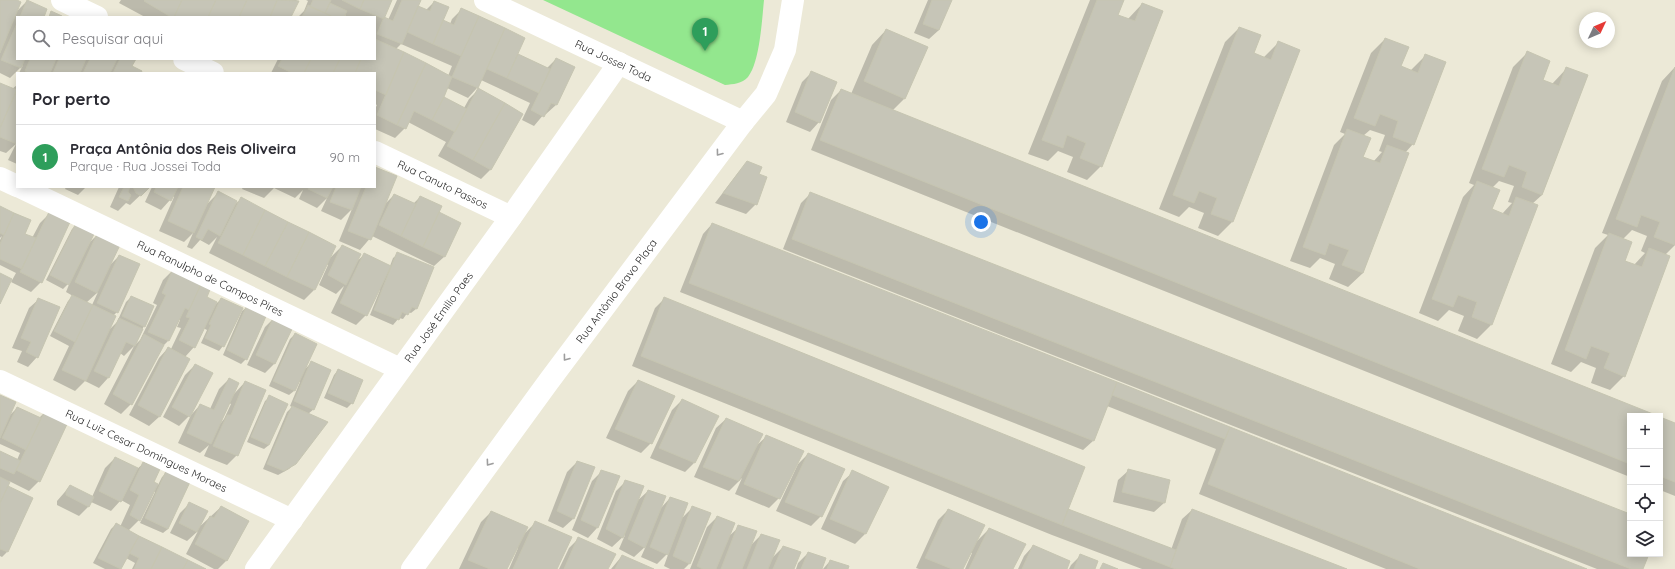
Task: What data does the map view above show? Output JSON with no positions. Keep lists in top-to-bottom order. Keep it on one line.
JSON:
{"streets":{"street":["Rua Jossei Toda","Rua Canuto Passos","Rua Ranulpho de Campos Pires","Rua Antônio Bravo Plaça","Rua José Emilio Paes","Rua Luiz Cesar Domingues Moraes"]},"crossings":[["Rua Jossei Toda","Rua Antônio Bravo Plaça"],["Rua Jossei Toda","Rua José Emilio Paes"],["Rua Canuto Passos","Rua José Emilio Paes"],["Rua Ranulpho de Campos Pires","Rua José Emilio Paes"],["Rua José Emilio Paes","Rua Luiz Cesar Domingues Moraes"]],"one_way":["Rua Antônio Bravo Plaça"],"north":"top right","page":{"search":"Pesquisar aqui","pins":"1","heading":"Por perto","list":[{"mark":"1","name":"Praça Antônia dos Reis Oliveira","note":"Parque · Rua Jossei Toda","value":"90 m"}],"map_buttons":["+","−"]}}
